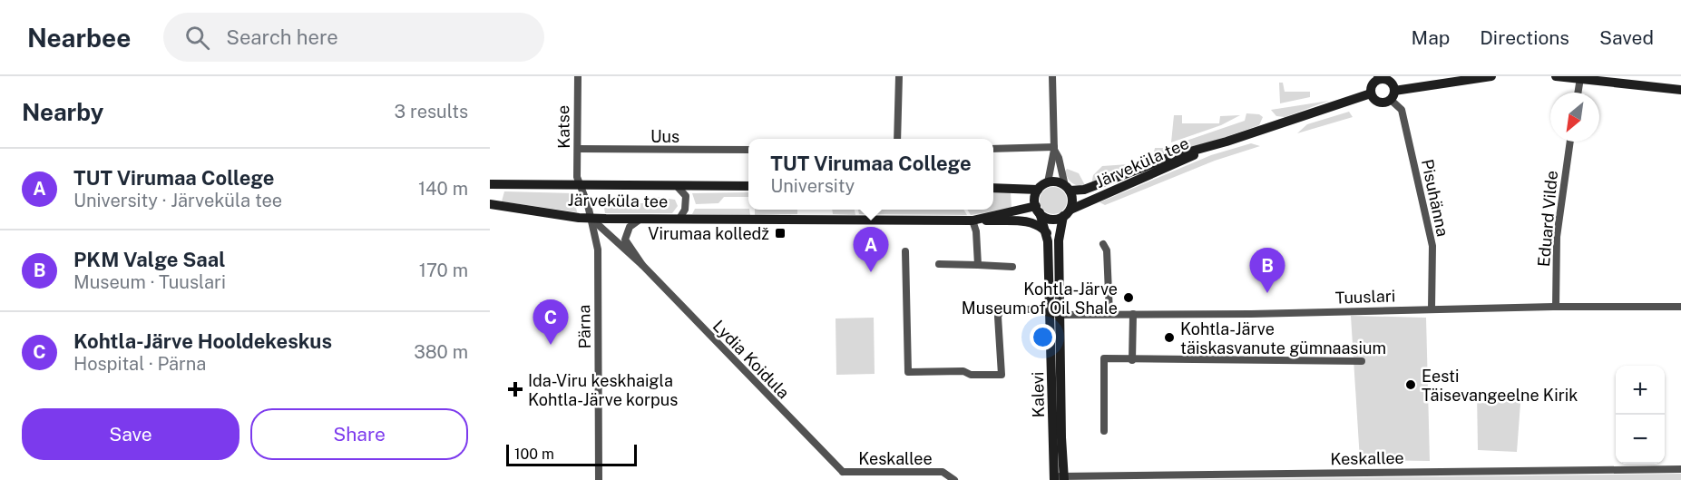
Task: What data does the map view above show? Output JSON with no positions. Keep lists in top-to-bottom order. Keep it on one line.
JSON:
{"streets":{"main road":["Järveküla tee","Kalevi"],"street":["Katse","Uus","Pisuhänna","Eduard Vilde","Tuuslari","Pärna","Lydia Koidula","Keskallee"]},"crossings":[["Katse","Uus"],["Katse","Järveküla tee"],["Katse","Pärna"],["Järveküla tee","Pisuhänna"],["Järveküla tee","Pärna"],["Järveküla tee","Lydia Koidula"],["Järveküla tee","Kalevi"],["Pisuhänna","Tuuslari"],["Eduard Vilde","Tuuslari"],["Tuuslari","Kalevi"],["Pärna","Lydia Koidula"],["Lydia Koidula","Keskallee"],["Kalevi","Keskallee"]],"places":{"transit":["Virumaa kolledž"],"other":["Kohtla-Järve Museum of Oil Shale","Kohtla-Järve täiskasvanute gümnaasium","Eesti Täisevangeelne Kirik"],"health":["Ida-Viru keskhaigla Kohtla-Järve korpus"]},"scale_bar":"100 m","north":"bottom left","page":{"header":"Nearbee","search":"Search here","nav":["Map","Directions","Saved"],"heading":["Nearby","3 results"],"popup":["TUT Virumaa College","University"],"list":[{"mark":"A","name":"TUT Virumaa College","note":"University · Järveküla tee","value":"140 m"},{"mark":"B","name":"PKM Valge Saal","note":"Museum · Tuuslari","value":"170 m"},{"mark":"C","name":"Kohtla-Järve Hooldekeskus","note":"Hospital · Pärna","value":"380 m"}],"pins":["A","B","C"],"map_buttons":["+","−"],"buttons":["Save","Share"],"scale":"100 m"}}
